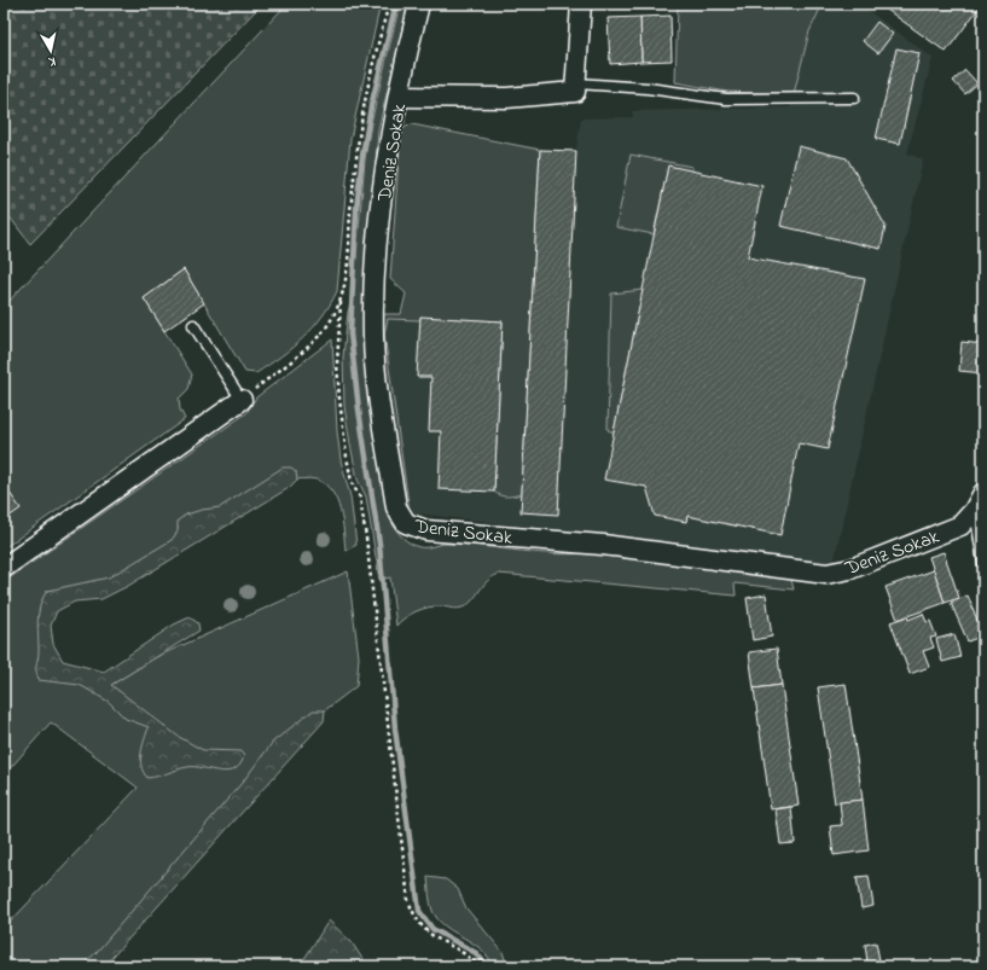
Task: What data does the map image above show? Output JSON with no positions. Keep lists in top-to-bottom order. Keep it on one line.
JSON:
{"streets":{"street":["Deniz Sokak"]},"north":"bottom"}
